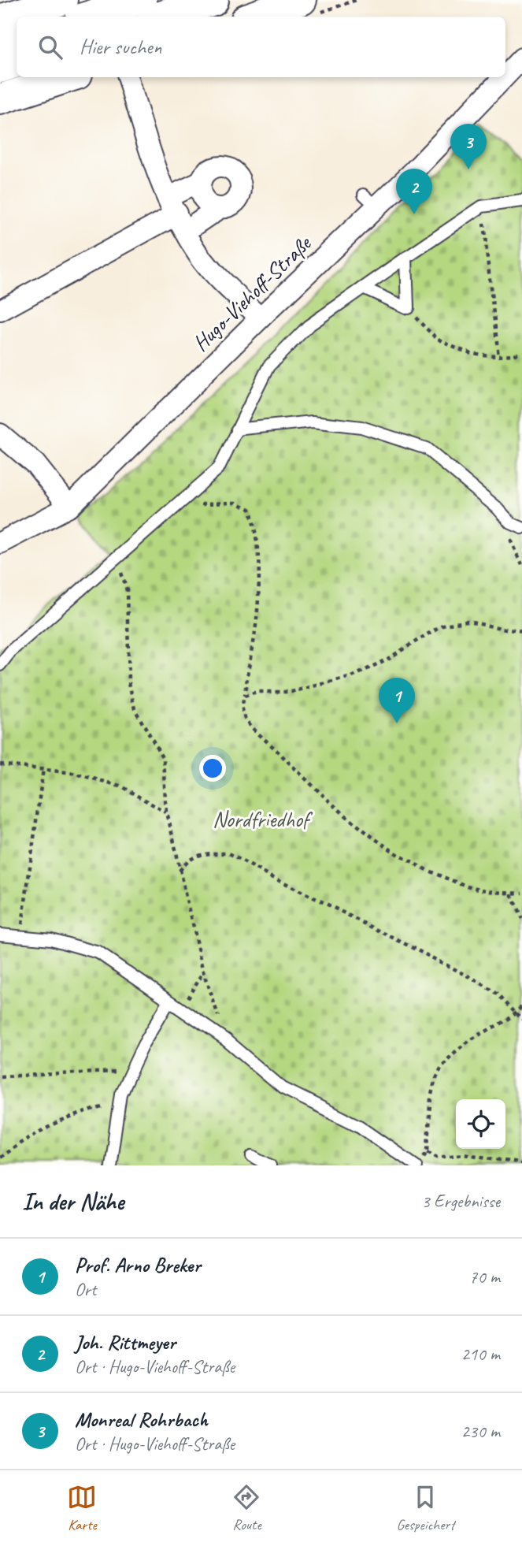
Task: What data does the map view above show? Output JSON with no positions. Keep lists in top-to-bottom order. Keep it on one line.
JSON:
{"streets":{"street":["Hugo-Viehoff-Straße"]},"parks":["Nordfriedhof"],"page":{"search":"Hier suchen","pins":["3","2","1"],"heading":["In der Nähe","3 Ergebnisse"],"list":[{"mark":"1","name":"Prof. Arno Breker","note":"Ort","value":"70 m"},{"mark":"2","name":"Joh. Rittmeyer","note":"Ort · Hugo-Viehoff-Straße","value":"210 m"},{"mark":"3","name":"Monreal Rohrbach","note":"Ort · Hugo-Viehoff-Straße","value":"230 m"}],"nav":["Karte","Route","Gespeichert"]}}
